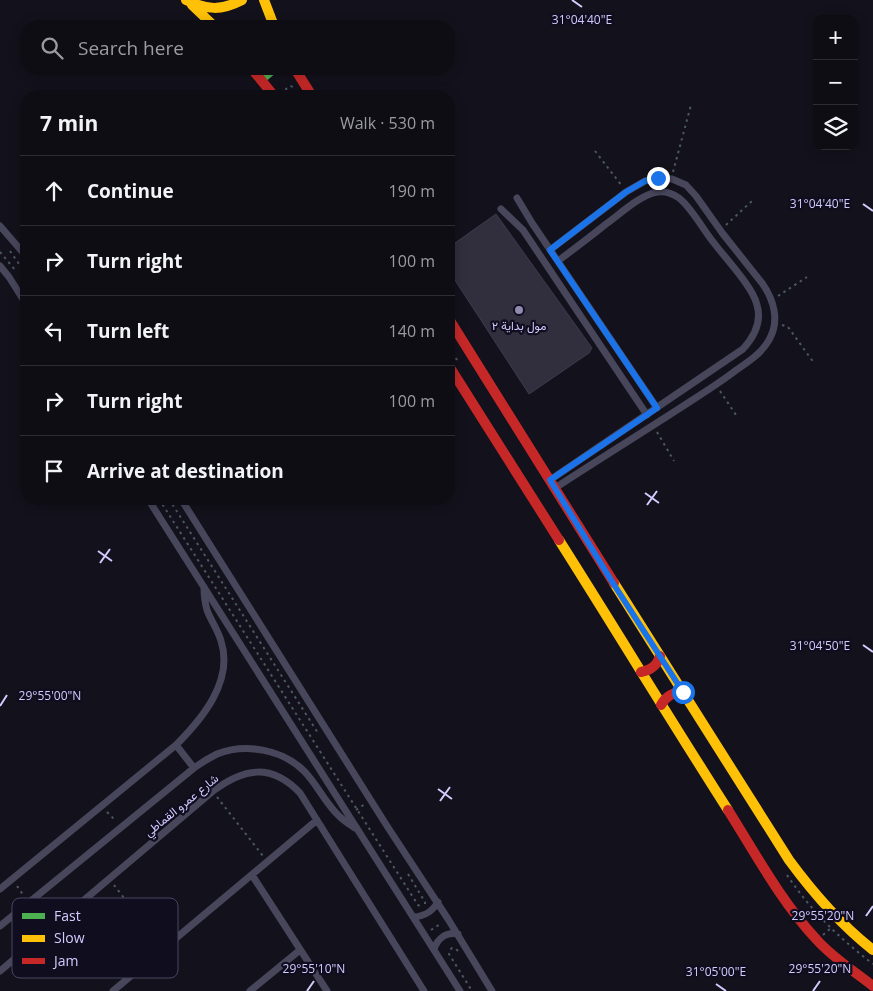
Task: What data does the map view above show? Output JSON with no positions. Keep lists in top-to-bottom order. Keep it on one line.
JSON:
{"streets":{"street":["شارع عمرو القماطي"]},"places":["مول بداية ۲"],"legend":["Fast","Slow","Jam"],"page":{"map_buttons":["+","−"],"search":"Search here","heading":["7 min","Walk · 530 m"],"list":[["Continue","190 m"],["Turn right","100 m"],["Turn left","140 m"],["Turn right","100 m"],"Arrive at destination"]},"coordinates":["31°04'40\"E","31°04'50\"E","29°55'00\"N","29°55'20\"N","29°55'10\"N","31°05'00\"E"]}
